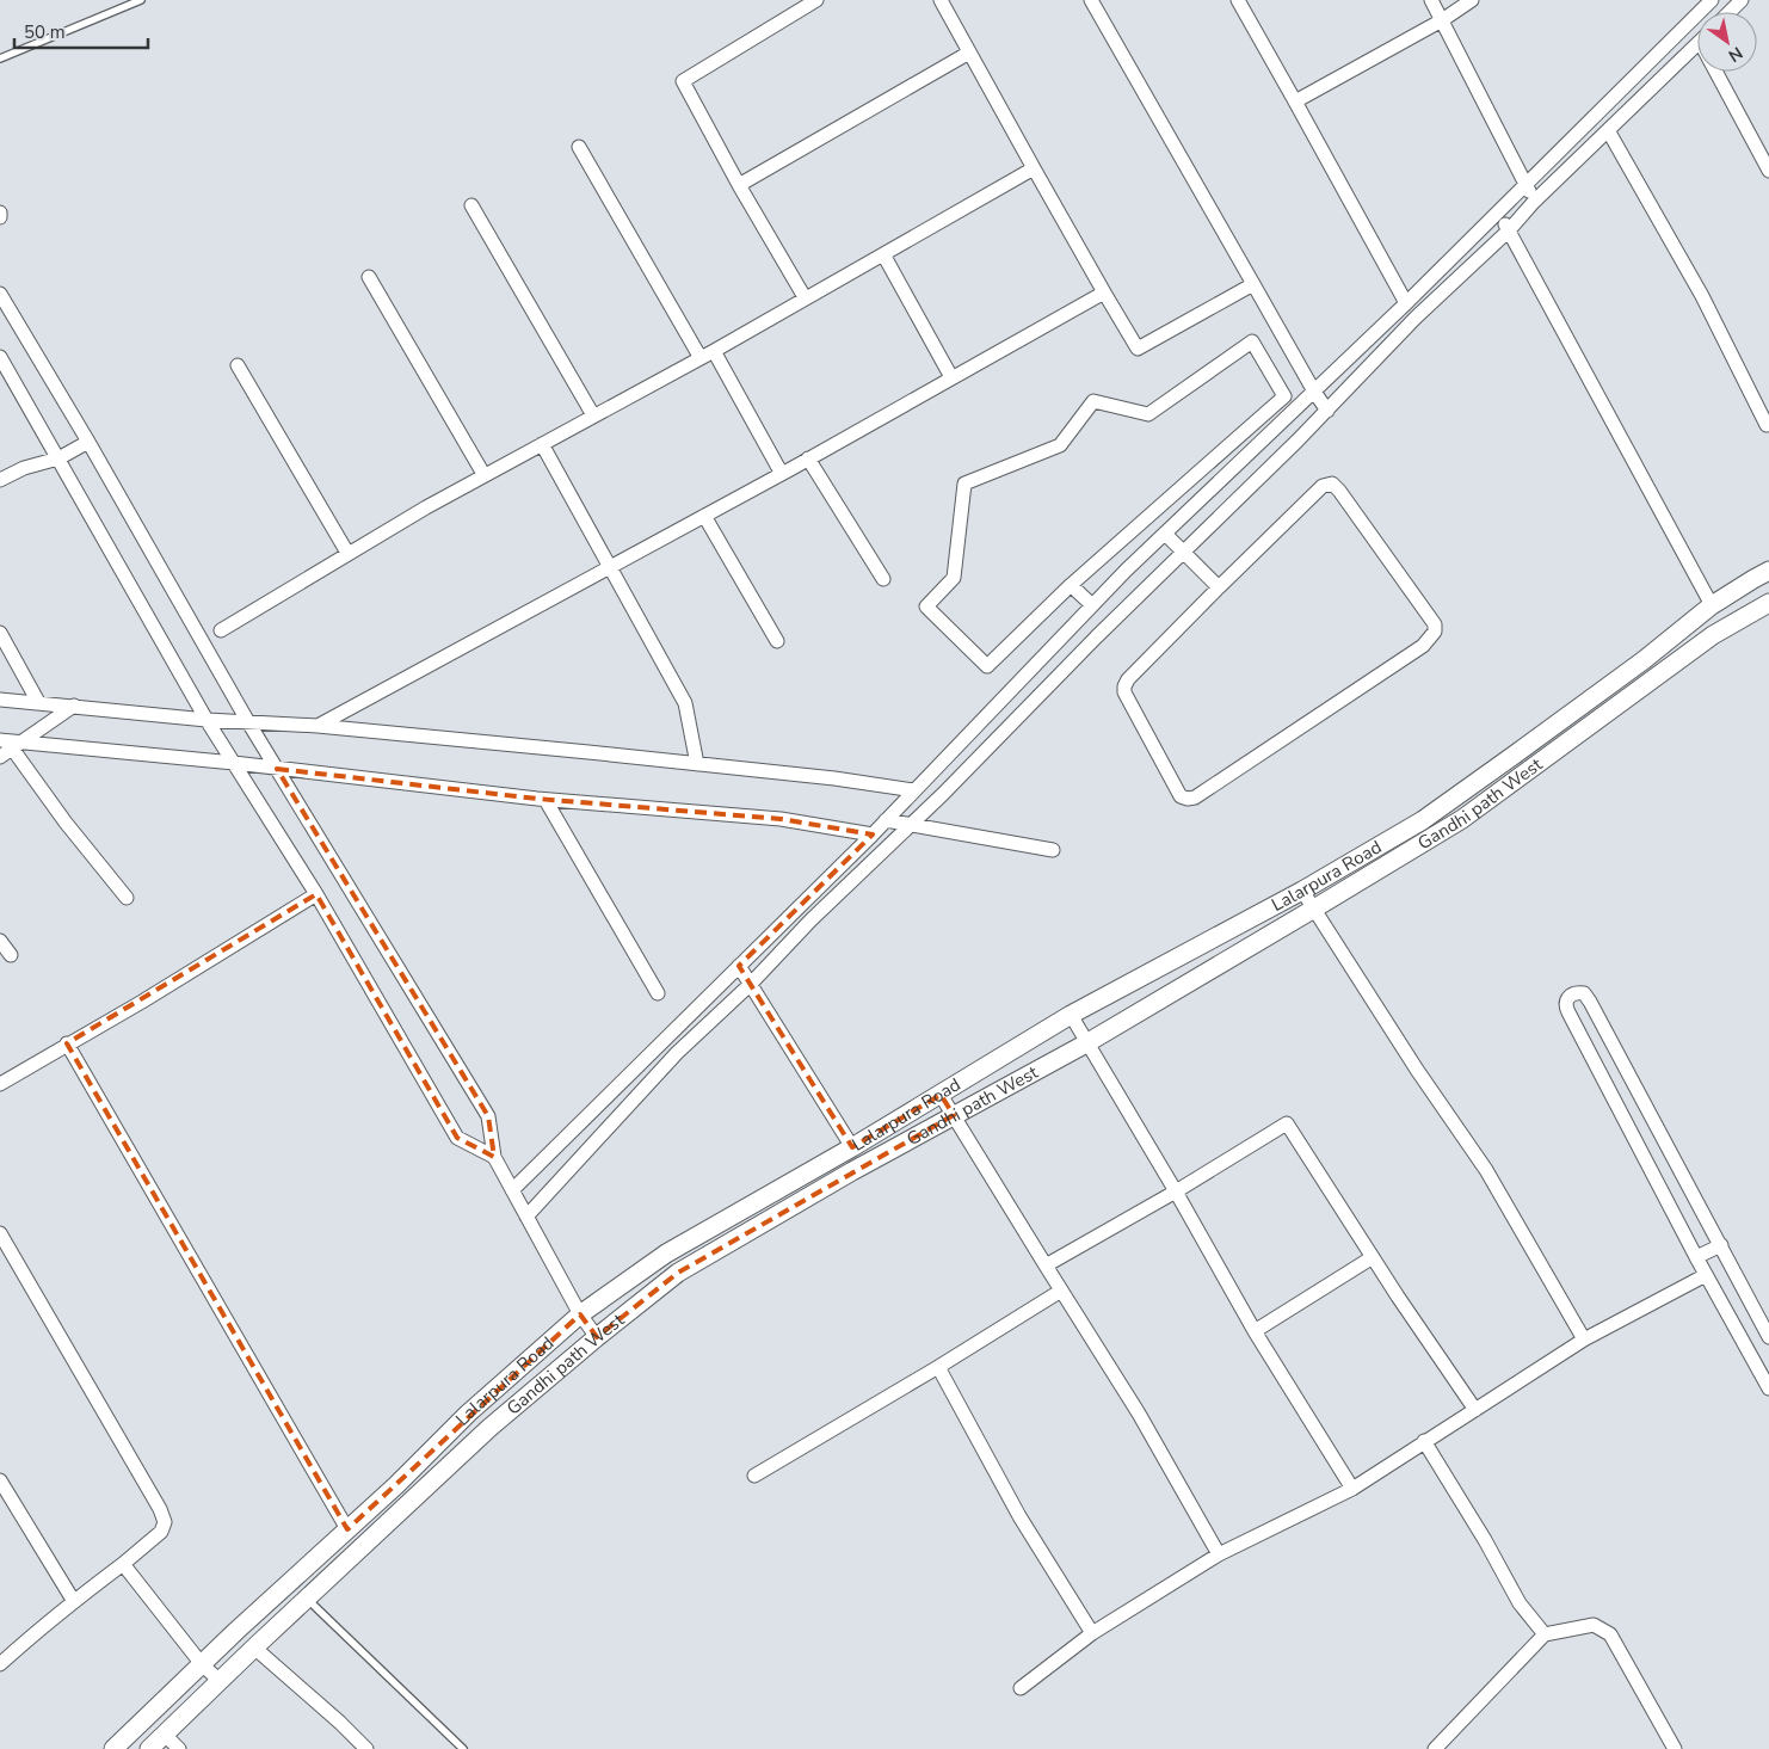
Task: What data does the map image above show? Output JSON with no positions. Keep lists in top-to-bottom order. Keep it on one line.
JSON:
{"streets":{"street":["Gandhi path West","Lalarpura Road"]},"scale_bar":"50 m","north":"bottom right"}
